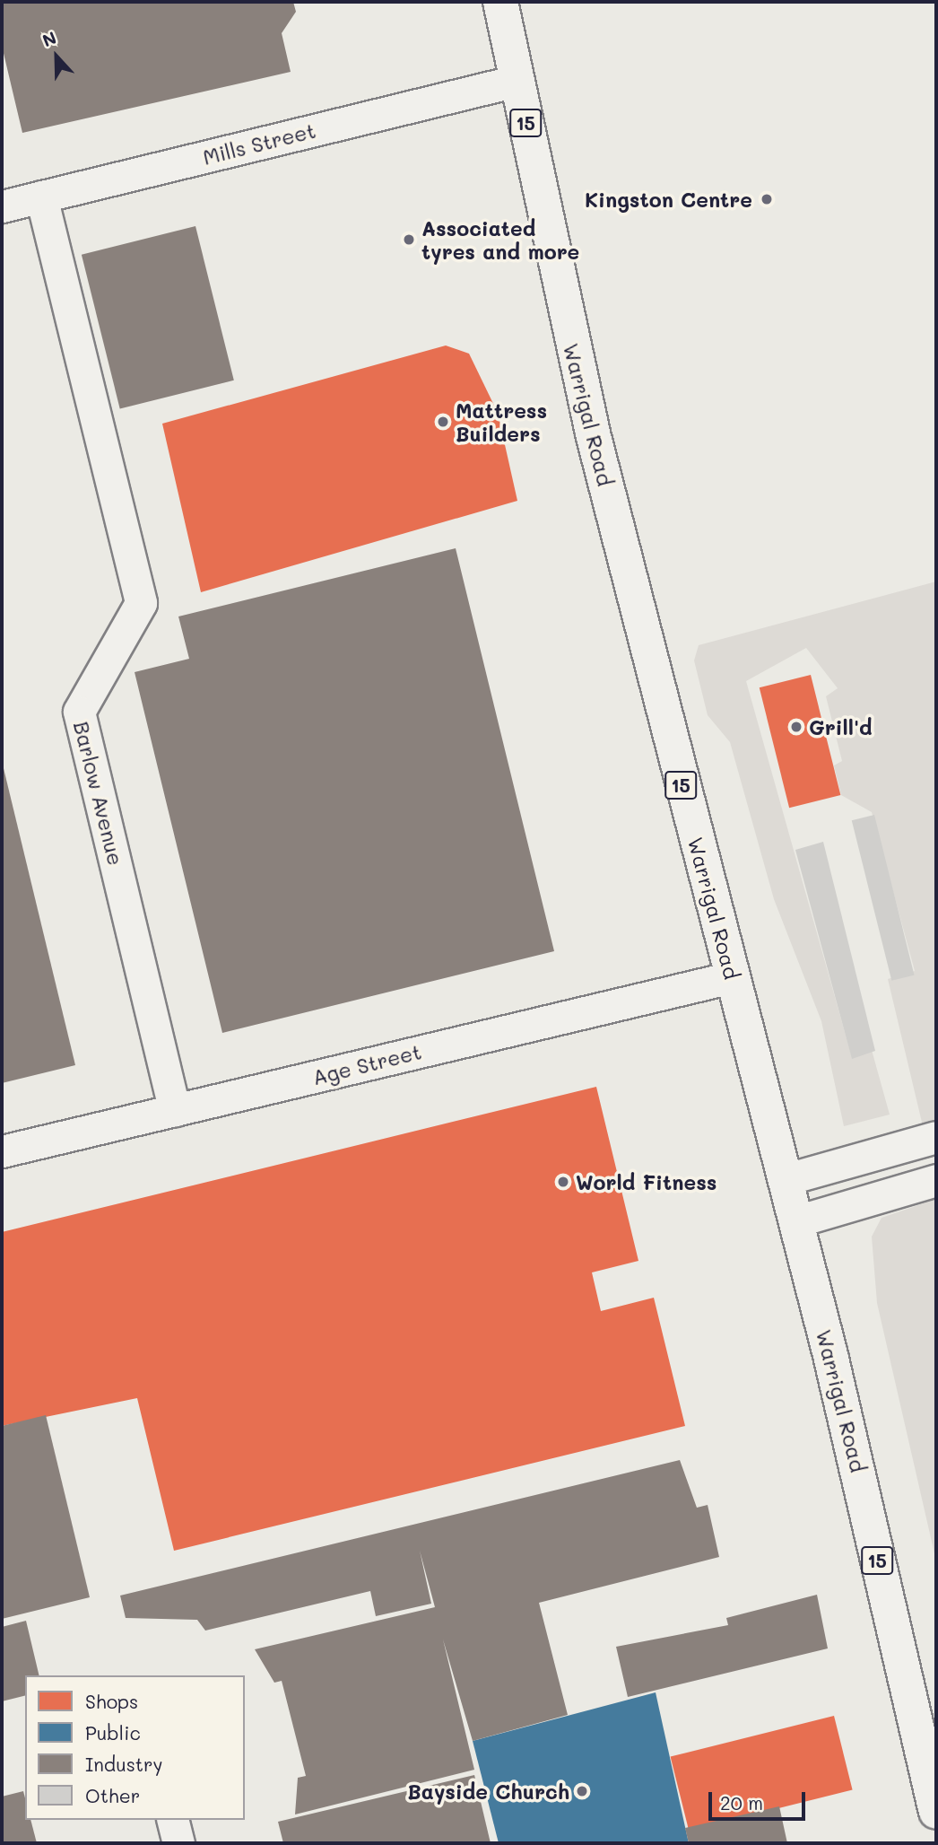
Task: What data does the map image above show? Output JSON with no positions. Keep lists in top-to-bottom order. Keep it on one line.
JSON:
{"streets":{"highway":["15","Warrigal Road"],"street":["Mills Street","Barlow Avenue","Age Street"]},"crossings":[["Mills Street","Warrigal Road"],["Mills Street","Barlow Avenue"],["Warrigal Road","Age Street"],["Barlow Avenue","Age Street"]],"places":["Kingston Centre","Associated tyres and more","Mattress Builders","Grill'd","World Fitness","Bayside Church"],"legend":["Shops","Public","Industry","Other"],"scale_bar":"20 m","north":"top"}
